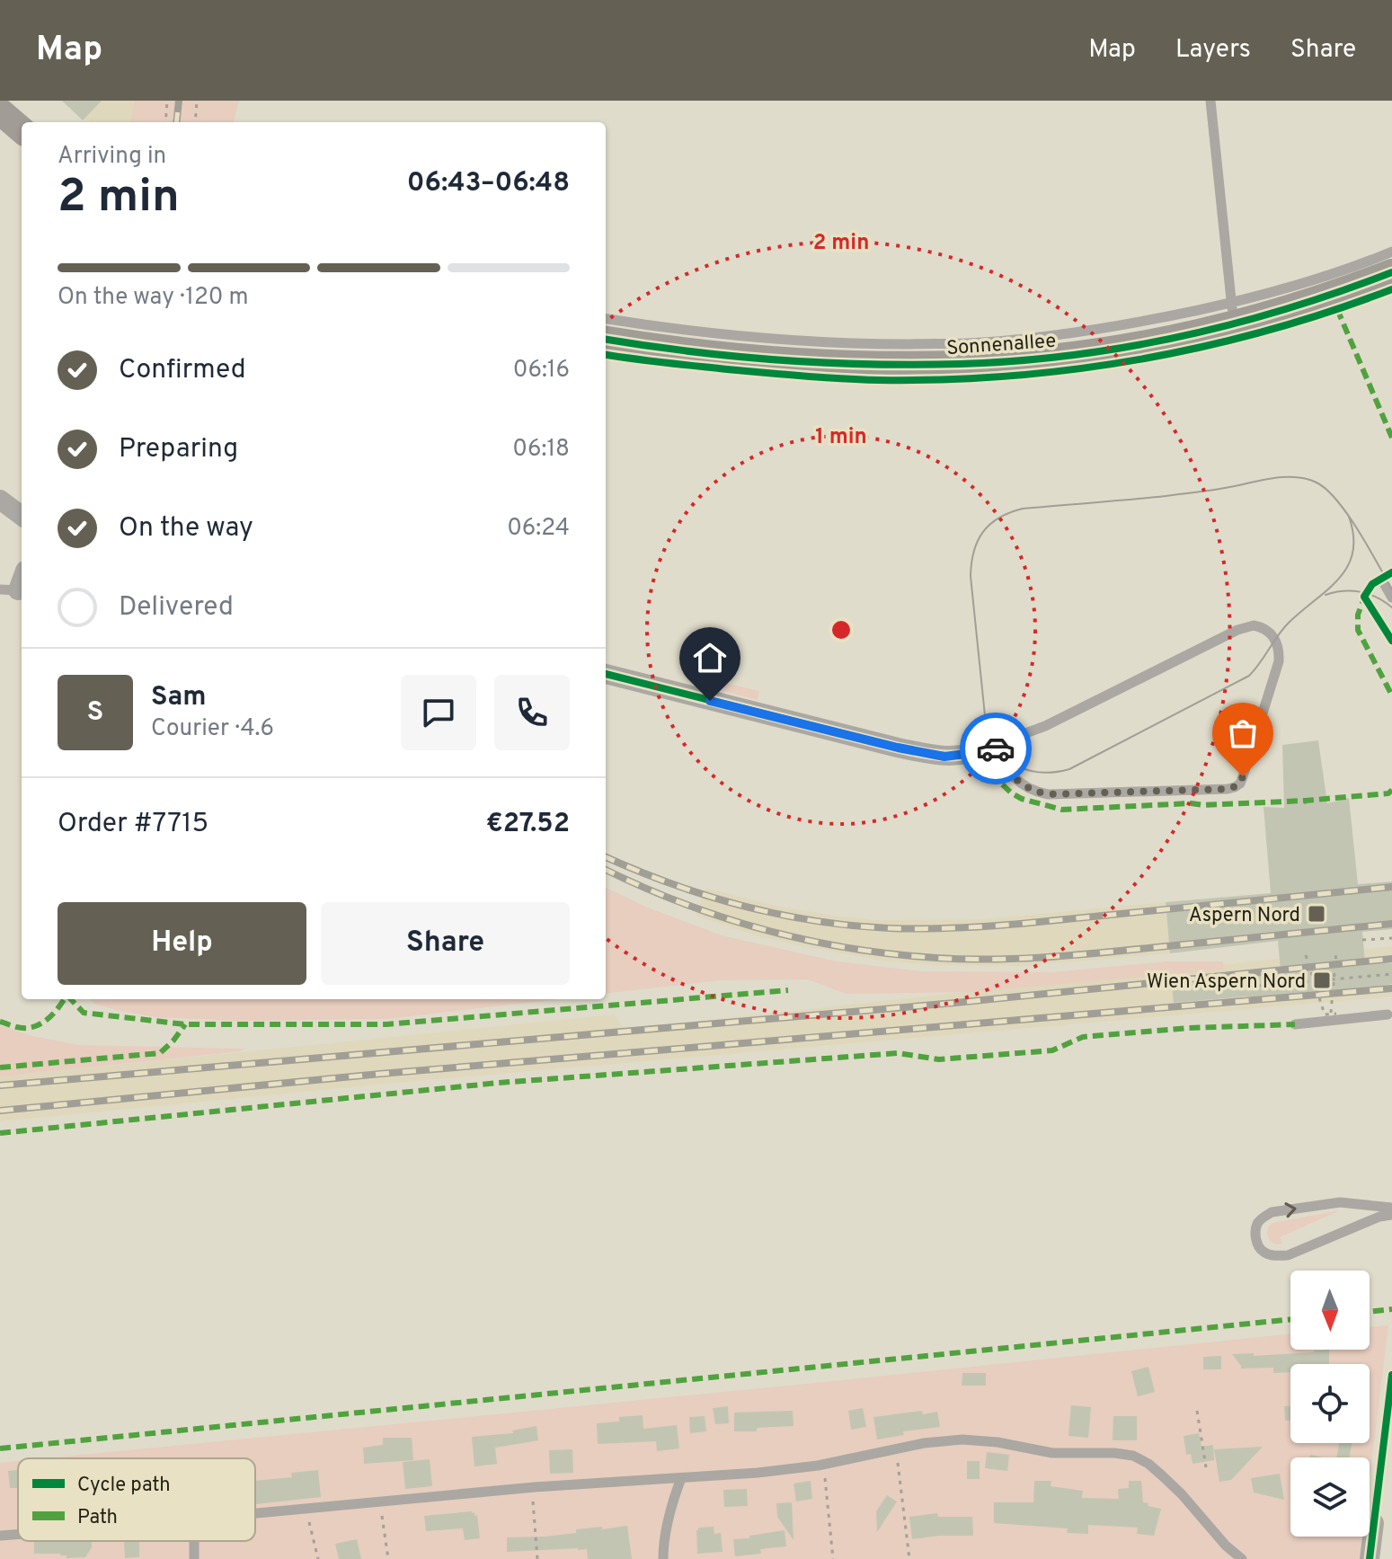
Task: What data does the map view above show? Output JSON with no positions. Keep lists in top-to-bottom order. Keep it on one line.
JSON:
{"streets":{"street":["Sonnenallee"]},"places":{"transit":["Aspern Nord","Wien Aspern Nord"]},"legend":["Cycle path","Path"],"north":"bottom","page":{"header":"Map","nav":["Map","Layers","Share"],"heading":["2 min","Arriving in","06:43–06:48"],"panel":["Sam","Courier · 4.6","Order #7715","€27.52"],"bar":"On the way · 120 m","list":[["Confirmed","06:16"],["Preparing","06:18"],["On the way","06:24"],"Delivered"],"round":"S","buttons":["Help","Share"]},"rings":["2 min","1 min"]}
